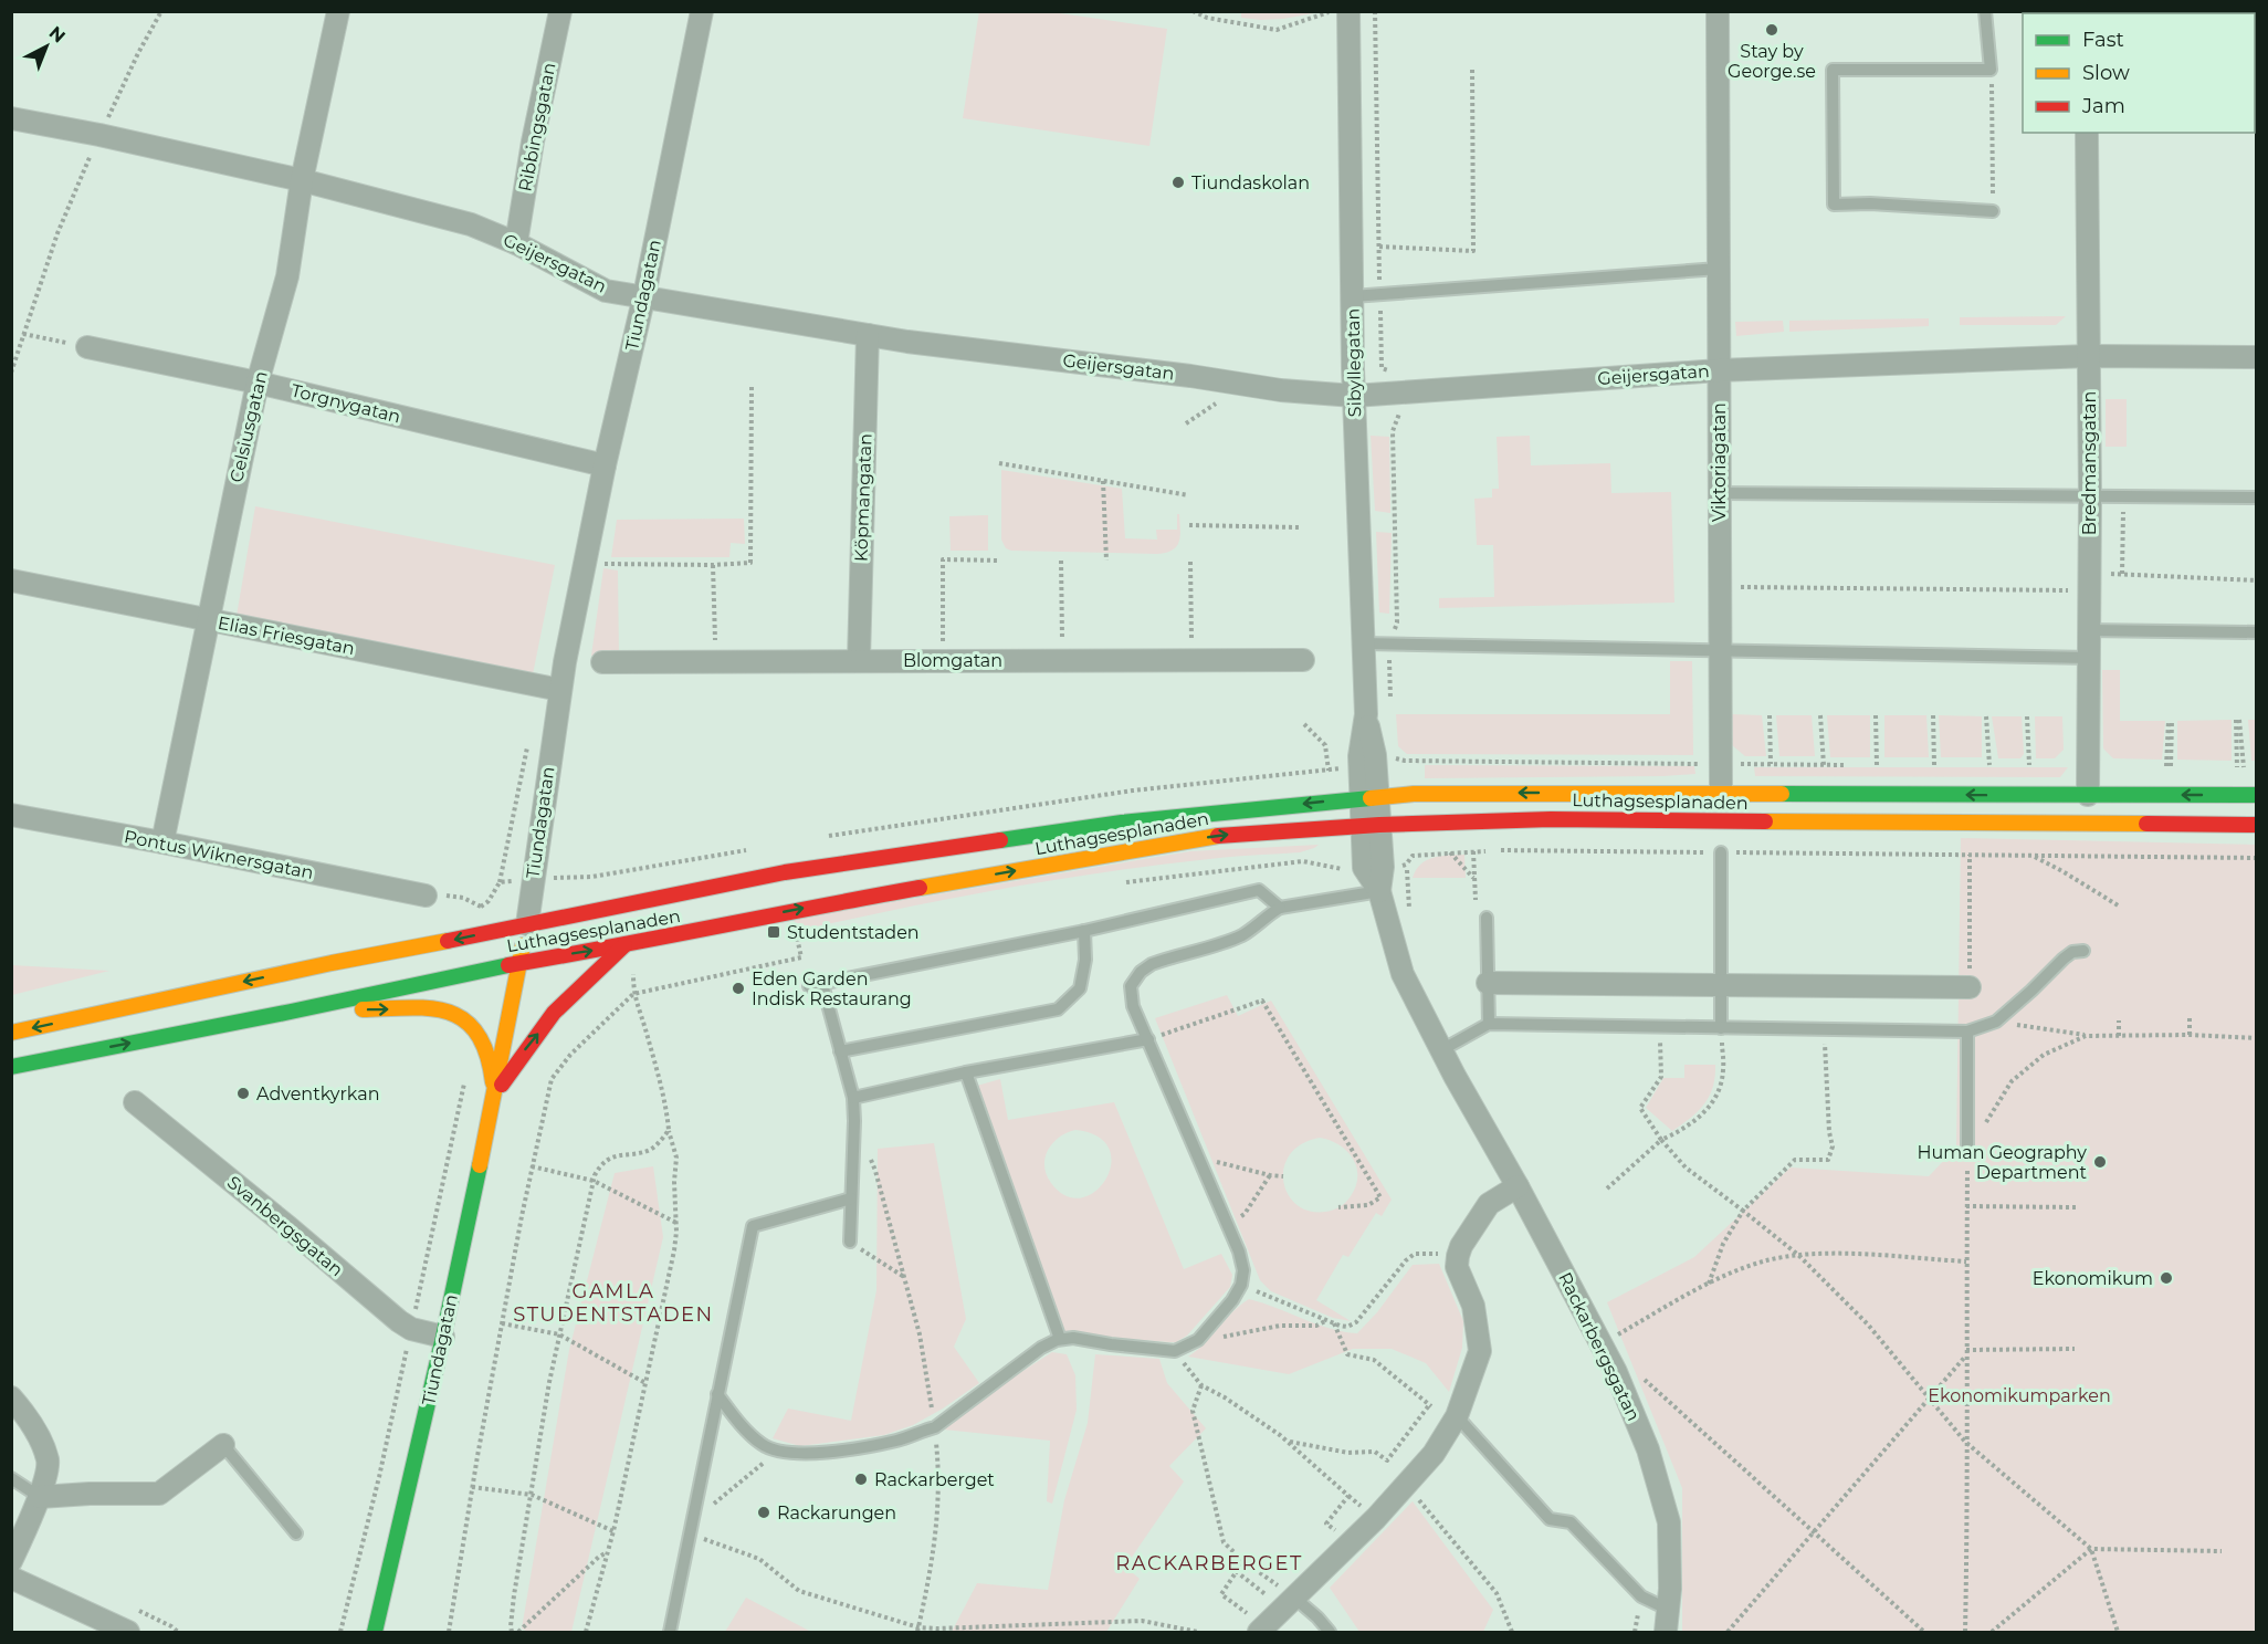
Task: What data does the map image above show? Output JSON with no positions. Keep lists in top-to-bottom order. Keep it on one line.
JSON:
{"streets":{"main road":["Tiundagatan","Luthagsesplanaden"],"street":["Ribbingsgatan","Geijersgatan","Sibyllegatan","Torgnygatan","Celsiusgatan","Viktoriagatan","Bredmansgatan","Köpmangatan","Elias Friesgatan","Blomgatan","Pontus Wiknersgatan","Svanbergsgatan","Rackarbergsgatan"]},"crossings":[["Ribbingsgatan","Geijersgatan"],["Geijersgatan","Tiundagatan"],["Geijersgatan","Sibyllegatan"],["Geijersgatan","Celsiusgatan"],["Geijersgatan","Viktoriagatan"],["Geijersgatan","Bredmansgatan"],["Geijersgatan","Köpmangatan"],["Tiundagatan","Torgnygatan"],["Tiundagatan","Elias Friesgatan"],["Tiundagatan","Luthagsesplanaden"],["Tiundagatan","Svanbergsgatan"],["Sibyllegatan","Luthagsesplanaden"],["Sibyllegatan","Rackarbergsgatan"],["Torgnygatan","Celsiusgatan"],["Celsiusgatan","Elias Friesgatan"],["Celsiusgatan","Pontus Wiknersgatan"],["Viktoriagatan","Luthagsesplanaden"],["Bredmansgatan","Luthagsesplanaden"],["Köpmangatan","Blomgatan"],["Luthagsesplanaden","Rackarbergsgatan"]],"districts":["GAMLA STUDENTSTADEN","RACKARBERGET"],"parks":["Ekonomikumparken"],"places":{"other":["Stay by George.se","Tiundaskolan","Eden Garden Indisk Restaurang","Adventkyrkan","Human Geography Department","Ekonomikum","Rackarberget","Rackarungen"],"transit":["Studentstaden"]},"legend":["Fast","Slow","Jam"],"north":"top right"}
